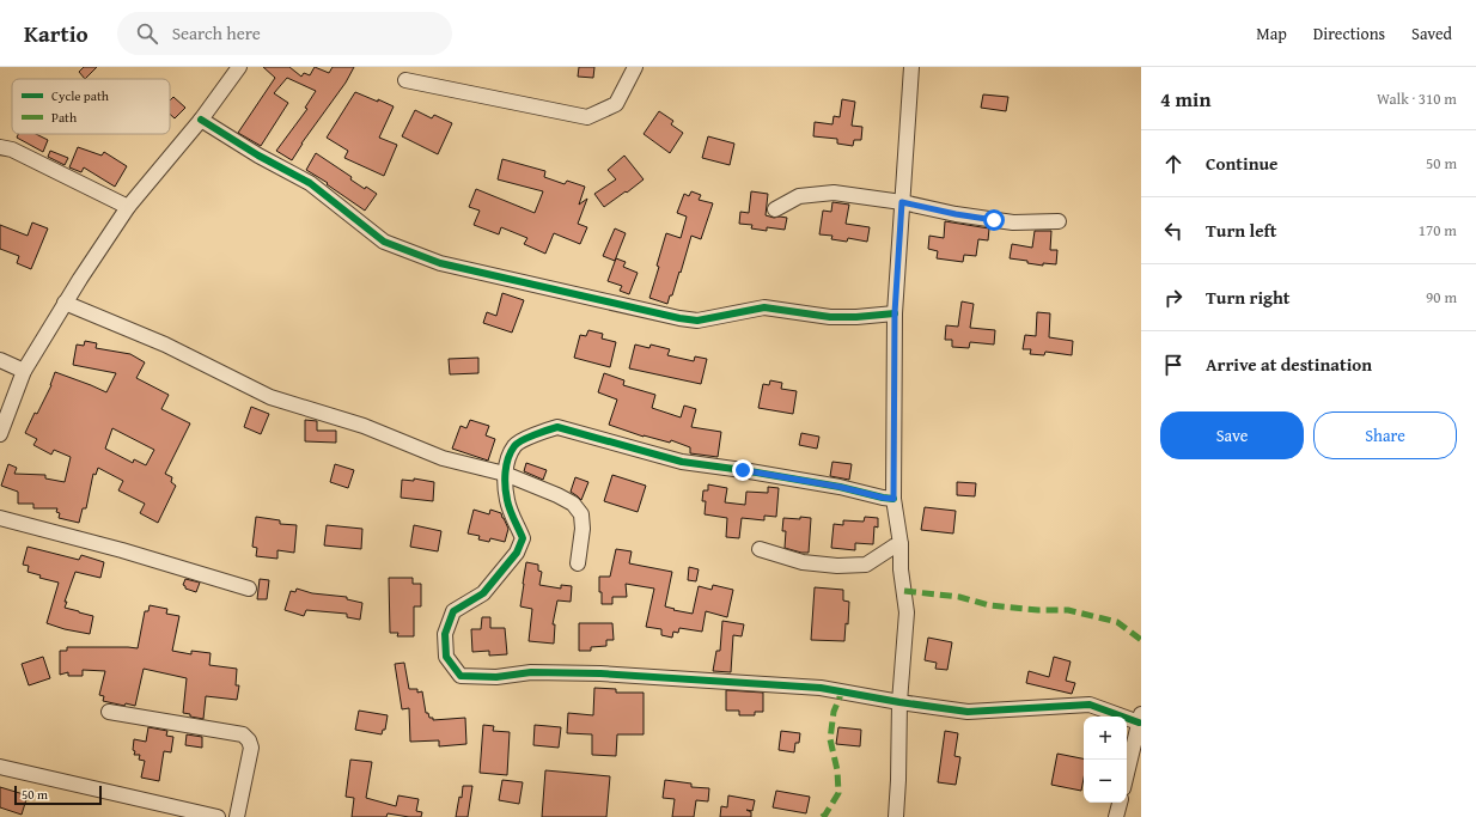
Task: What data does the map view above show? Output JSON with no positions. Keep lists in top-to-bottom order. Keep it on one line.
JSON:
{"legend":["Cycle path","Path"],"scale_bar":"50 m","page":{"header":"Kartio","search":"Search here","nav":["Map","Directions","Saved"],"heading":["4 min","Walk · 310 m"],"list":[["Continue","50 m"],["Turn left","170 m"],["Turn right","90 m"],"Arrive at destination"],"buttons":["Save","Share"],"map_buttons":["+","−"],"scale":"50 m"}}
